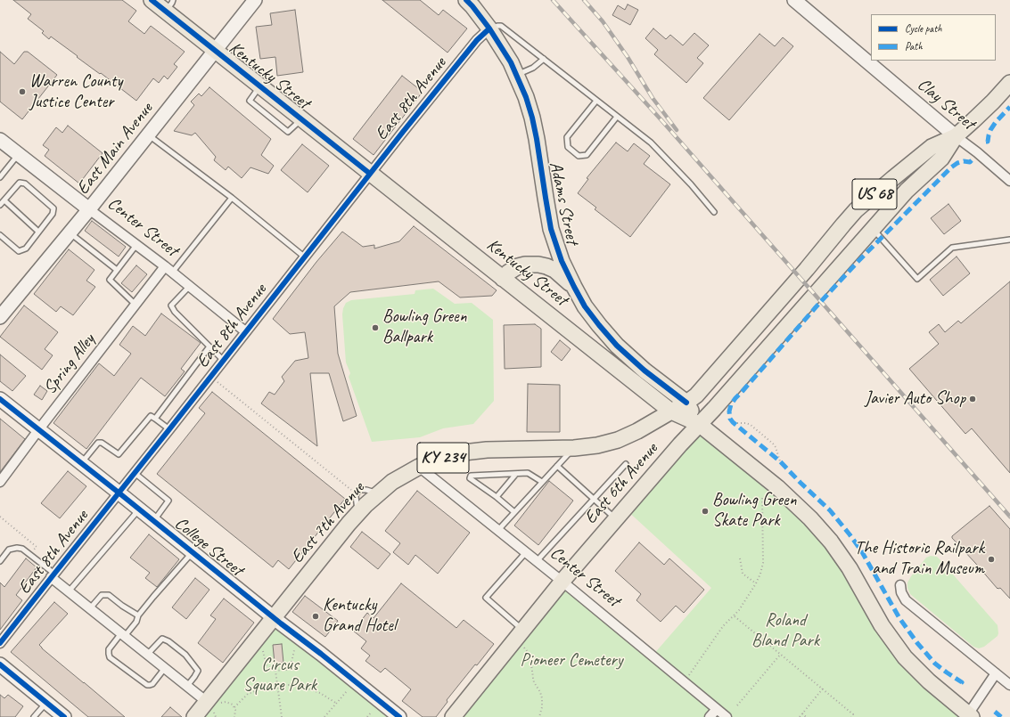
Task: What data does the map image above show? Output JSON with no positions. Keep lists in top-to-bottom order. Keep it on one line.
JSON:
{"streets":{"main road":["Kentucky Street","US 68","Adams Street","KY 234","East 6th Avenue","East 7th Avenue"],"street":["East 8th Avenue","Clay Street","East Main Avenue","Center Street","Spring Alley","College Street"]},"crossings":[["Kentucky Street","East 8th Avenue"],["Kentucky Street","East Main Avenue"],["Kentucky Street","Adams Street"],["Kentucky Street","East 6th Avenue"],["Kentucky Street","East 7th Avenue"],["East 8th Avenue","Adams Street"],["East 8th Avenue","Center Street"],["East 8th Avenue","College Street"],["Clay Street","US 68"],["East Main Avenue","Center Street"],["US 68","Adams Street"],["US 68","East 6th Avenue"],["US 68","East 7th Avenue"],["Adams Street","East 6th Avenue"],["Adams Street","East 7th Avenue"],["Center Street","Spring Alley"],["Center Street","East 6th Avenue"],["Center Street","East 7th Avenue"],["Spring Alley","College Street"],["East 7th Avenue","College Street"]],"parks":["Roland Bland Park","Pioneer Cemetery","Circus Square Park"],"places":["Warren County Justice Center","Bowling Green Ballpark","Javier Auto Shop","Bowling Green Skate Park","The Historic Railpark and Train Museum","Kentucky Grand Hotel"],"legend":["Cycle path","Path"]}
